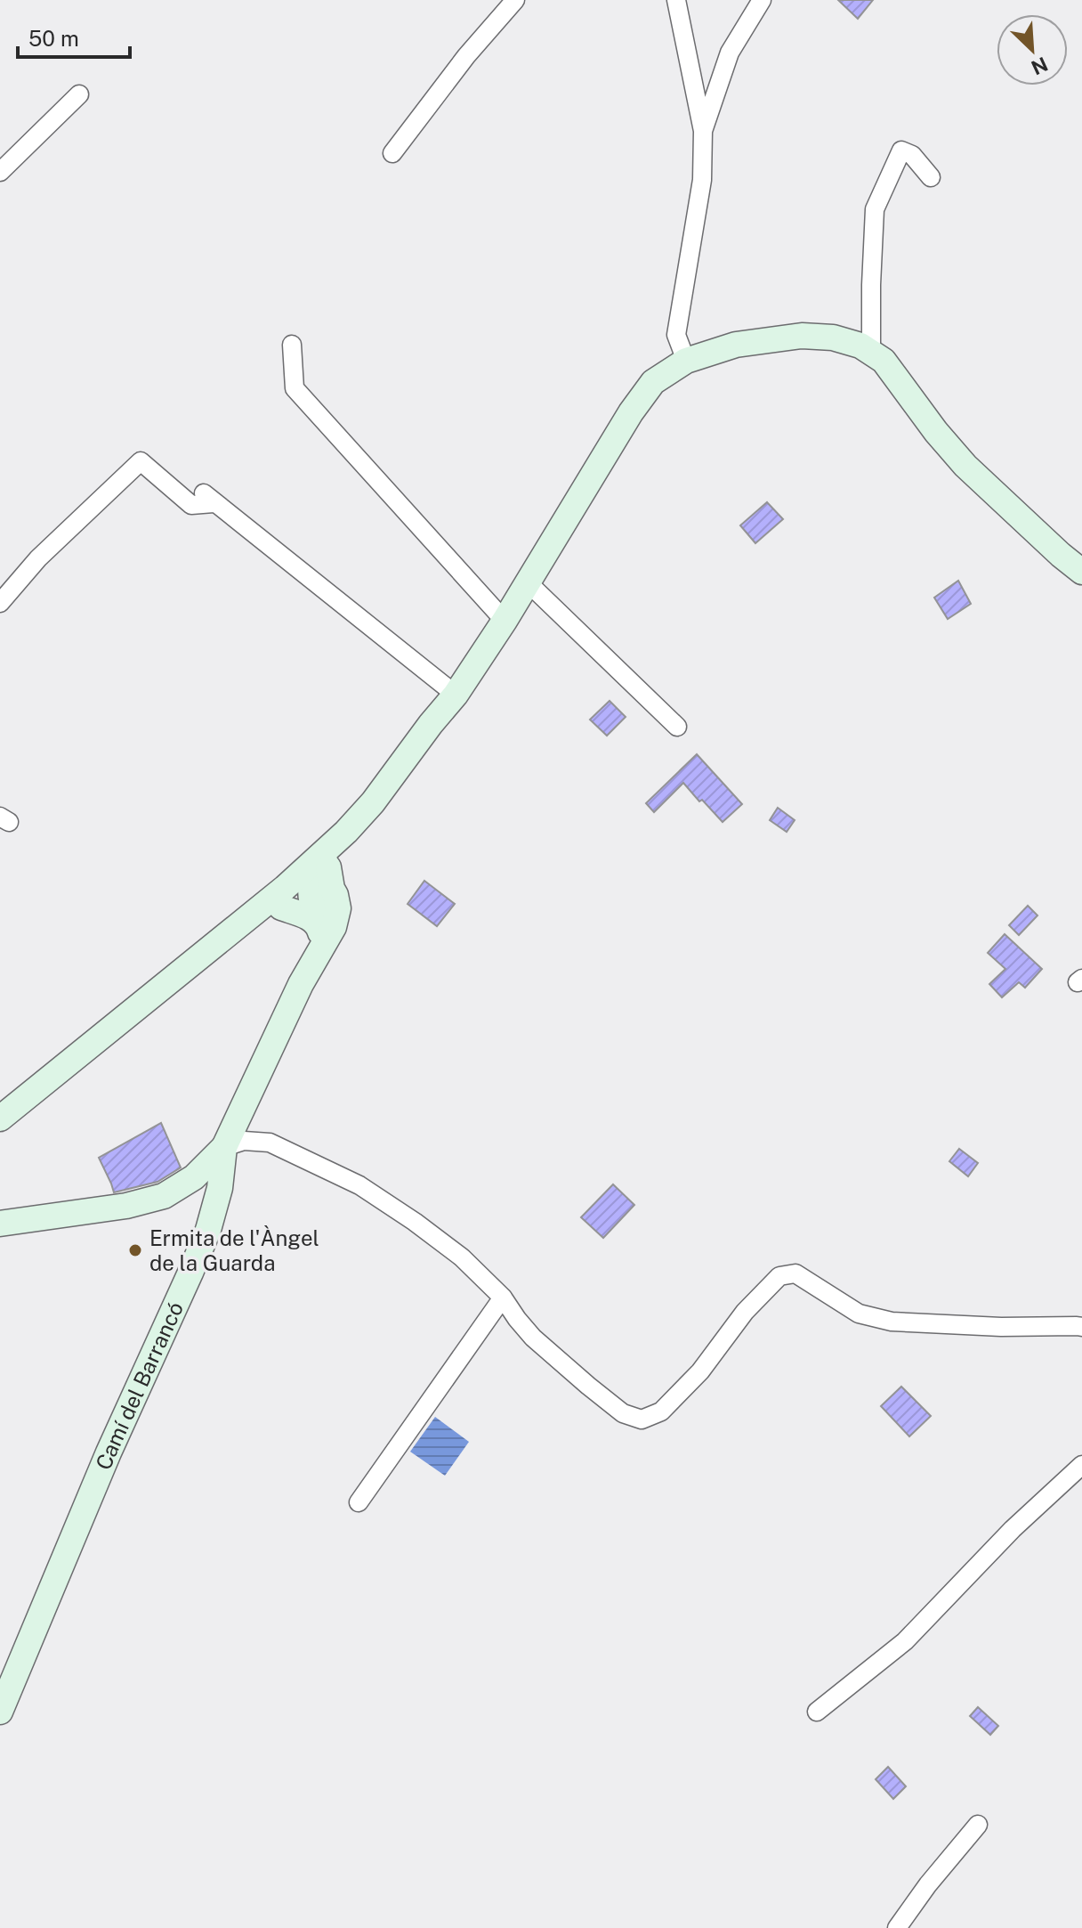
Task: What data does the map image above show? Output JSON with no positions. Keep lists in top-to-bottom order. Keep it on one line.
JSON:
{"streets":{"main road":["Camí del Barrancó"]},"places":["Ermita de l'Àngel de la Guarda"],"scale_bar":"50 m","north":"bottom right"}
